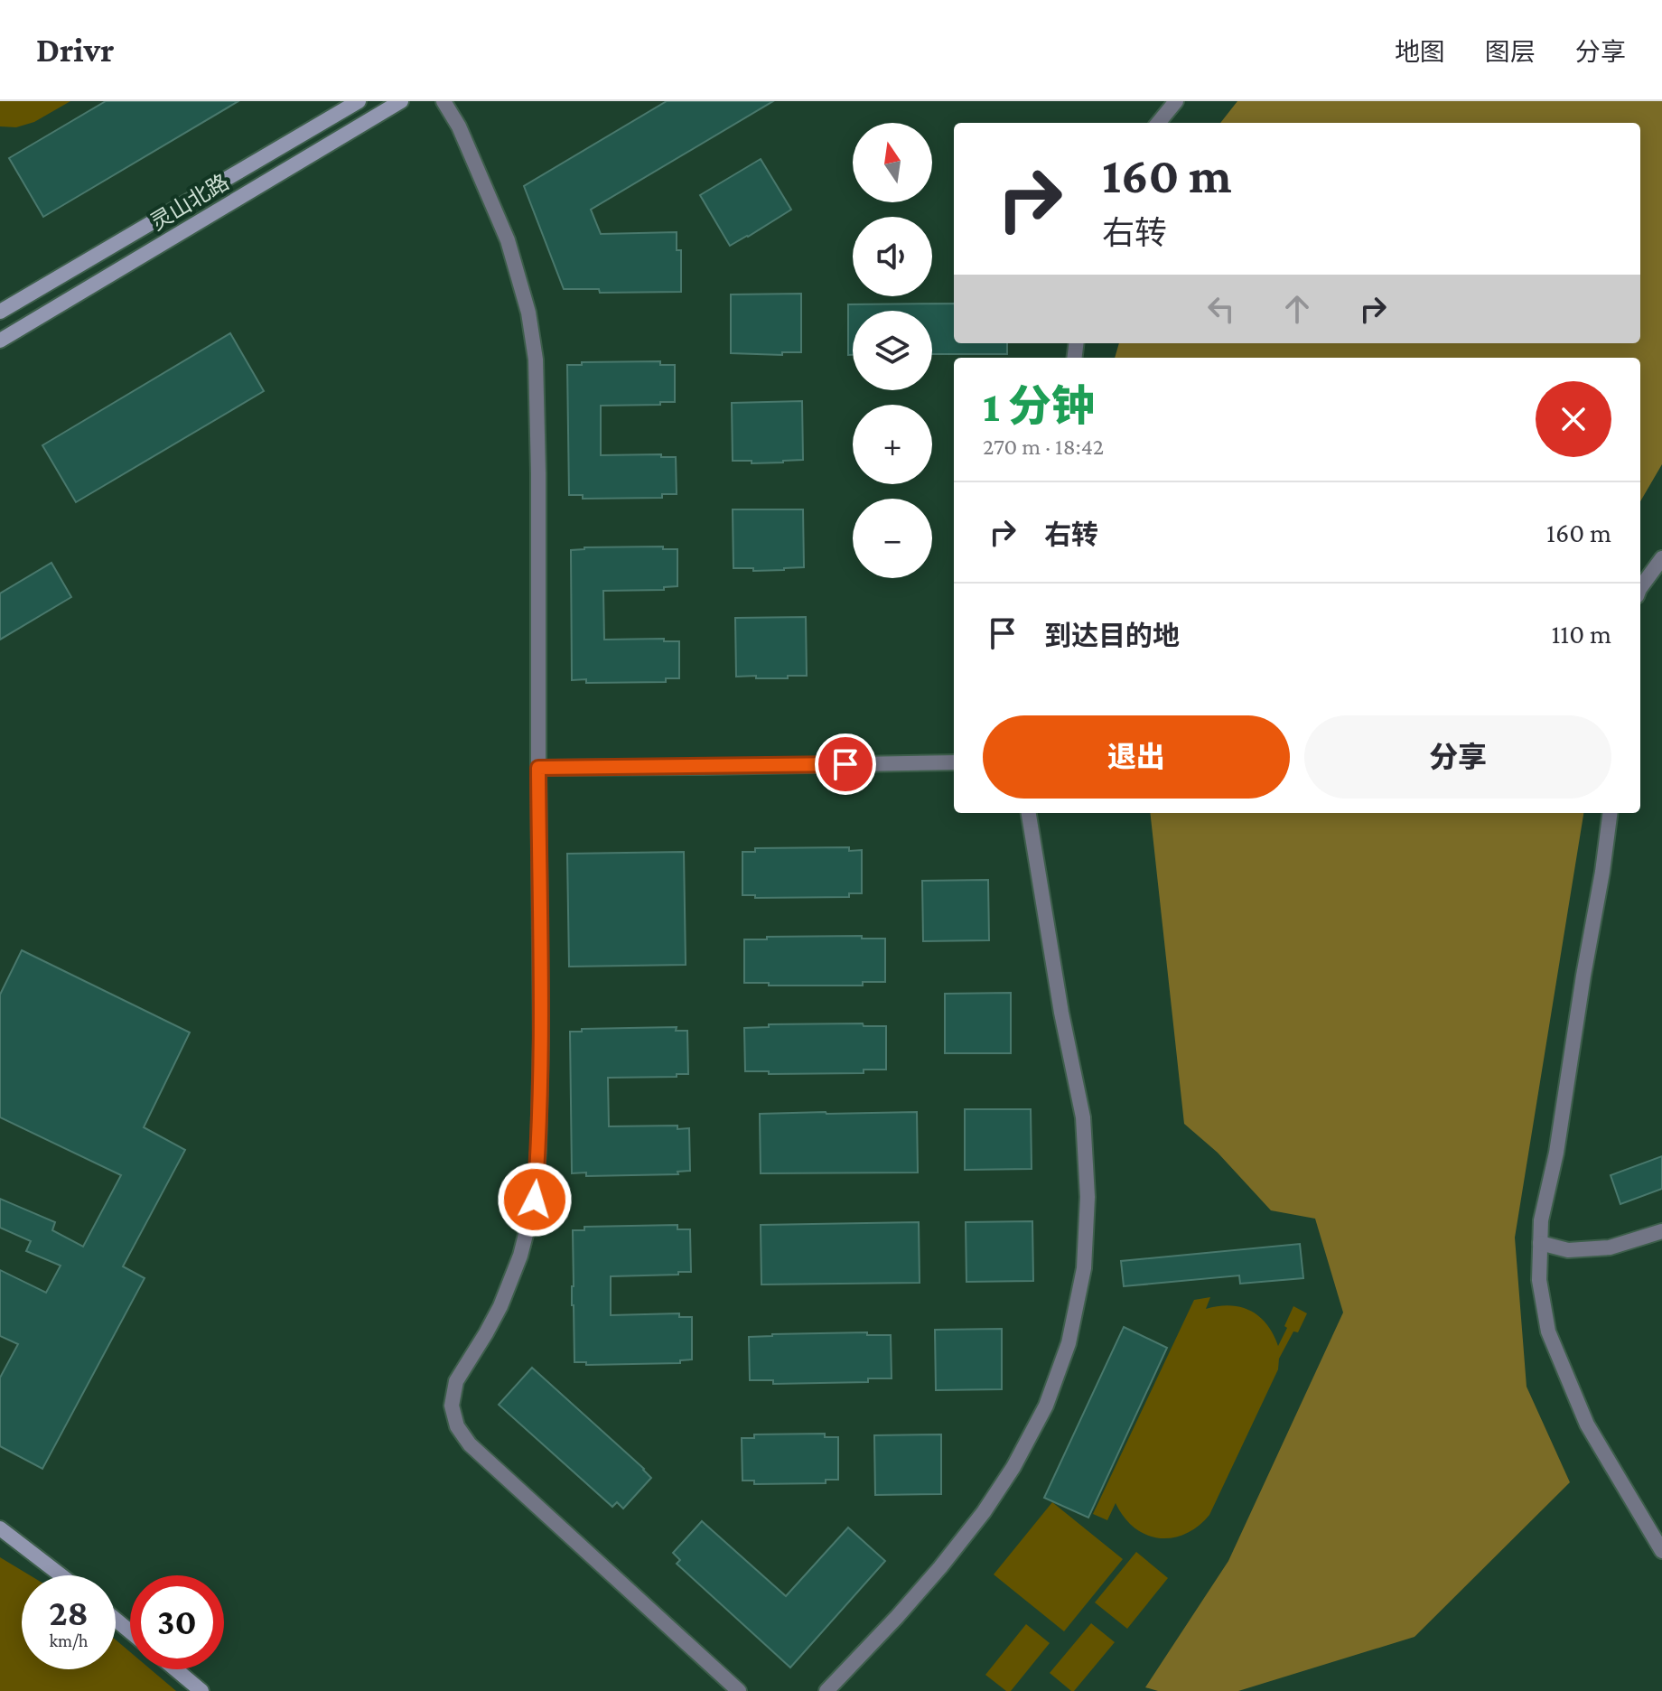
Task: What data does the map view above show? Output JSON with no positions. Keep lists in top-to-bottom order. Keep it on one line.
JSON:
{"streets":{"street":["灵山北路"]},"north":"top","page":{"header":"Drivr","nav":["地图","图层","分享"],"map_buttons":["+","−"],"turn":["160 m","右转"],"heading":["1 分钟","270 m · 18:42"],"list":[{"name":"右转","value":"160 m"},{"name":"到达目的地","value":"110 m"}],"buttons":["退出","分享"],"speed":"28 km/h","limit":"30"}}
